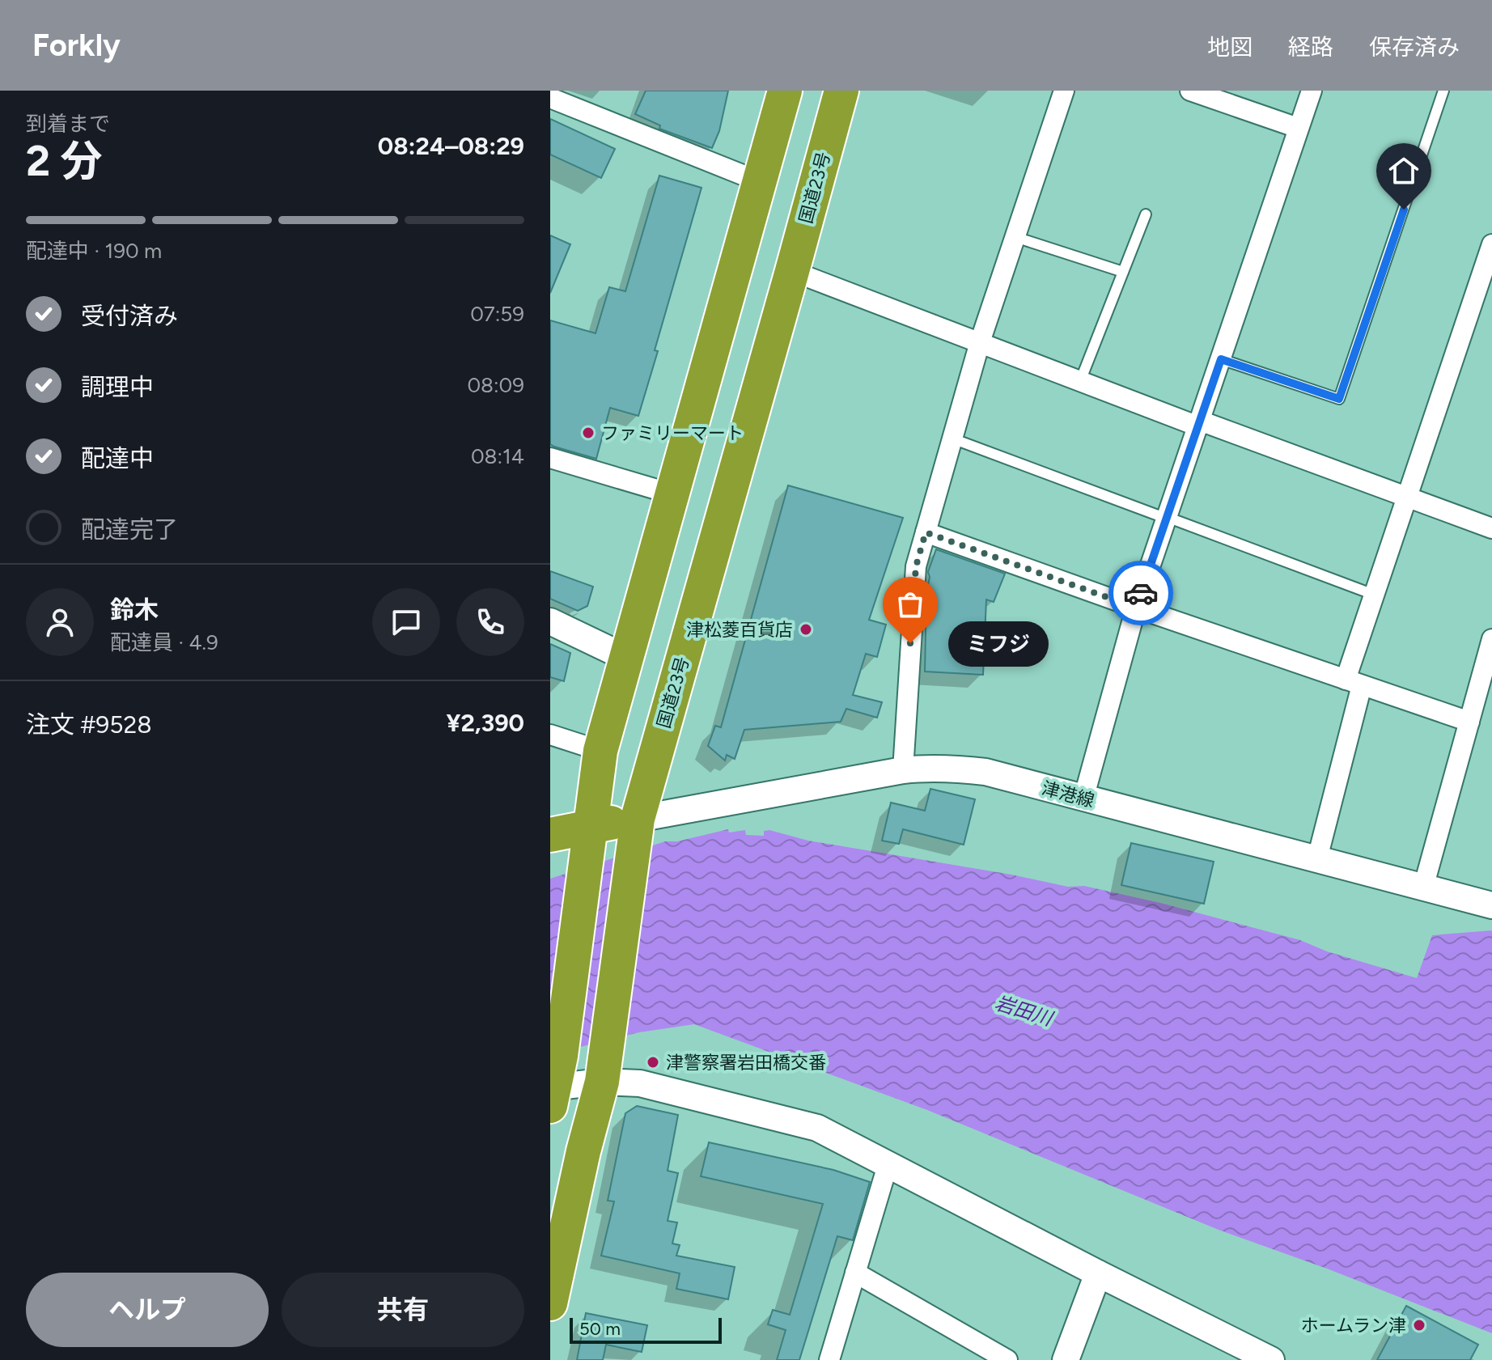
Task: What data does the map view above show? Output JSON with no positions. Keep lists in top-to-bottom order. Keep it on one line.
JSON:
{"streets":{"highway":["国道23号"],"street":["津港線"]},"crossings":[["国道23号","津港線"]],"water":["岩田川"],"places":["ファミリーマート","津松菱百貨店","ミフジ","津警察署岩田橋交番","ホームラン津"],"scale_bar":"50 m","page":{"header":"Forkly","nav":["地図","経路","保存済み"],"heading":["2 分","到着まで","08:24–08:29"],"panel":["鈴木","配達員 · 4.9","注文 #9528","¥2,390"],"bar":"配達中 · 190 m","list":[["受付済み","07:59"],["調理中","08:09"],["配達中","08:14"],"配達完了"],"bubble":"ミフジ","buttons":["ヘルプ","共有"],"scale":"50 m"}}
